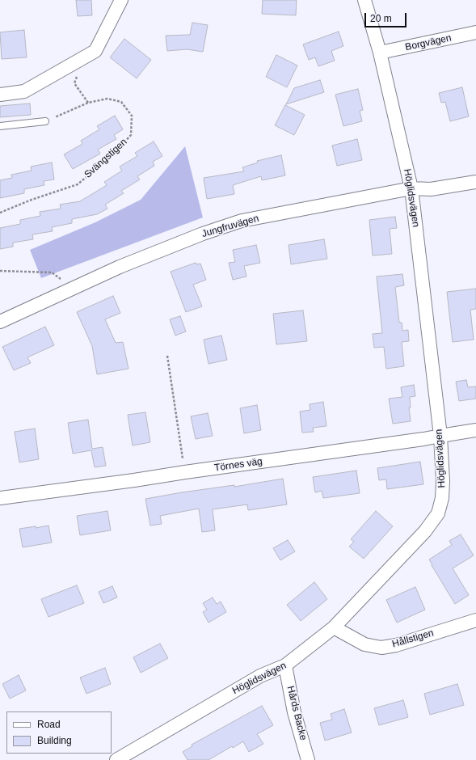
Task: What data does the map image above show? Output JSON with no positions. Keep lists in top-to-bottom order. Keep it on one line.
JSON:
{"streets":{"street":["Borgvägen","Höglidsvägen","Jungfruvägen","Törnes väg","Hållstigen","Hårds Backe"],"path":["Svängstigen"]},"crossings":[["Borgvägen","Höglidsvägen"],["Höglidsvägen","Jungfruvägen"],["Höglidsvägen","Törnes väg"],["Höglidsvägen","Hållstigen"],["Höglidsvägen","Hårds Backe"]],"legend":["Road","Building"],"scale_bar":"20 m"}
